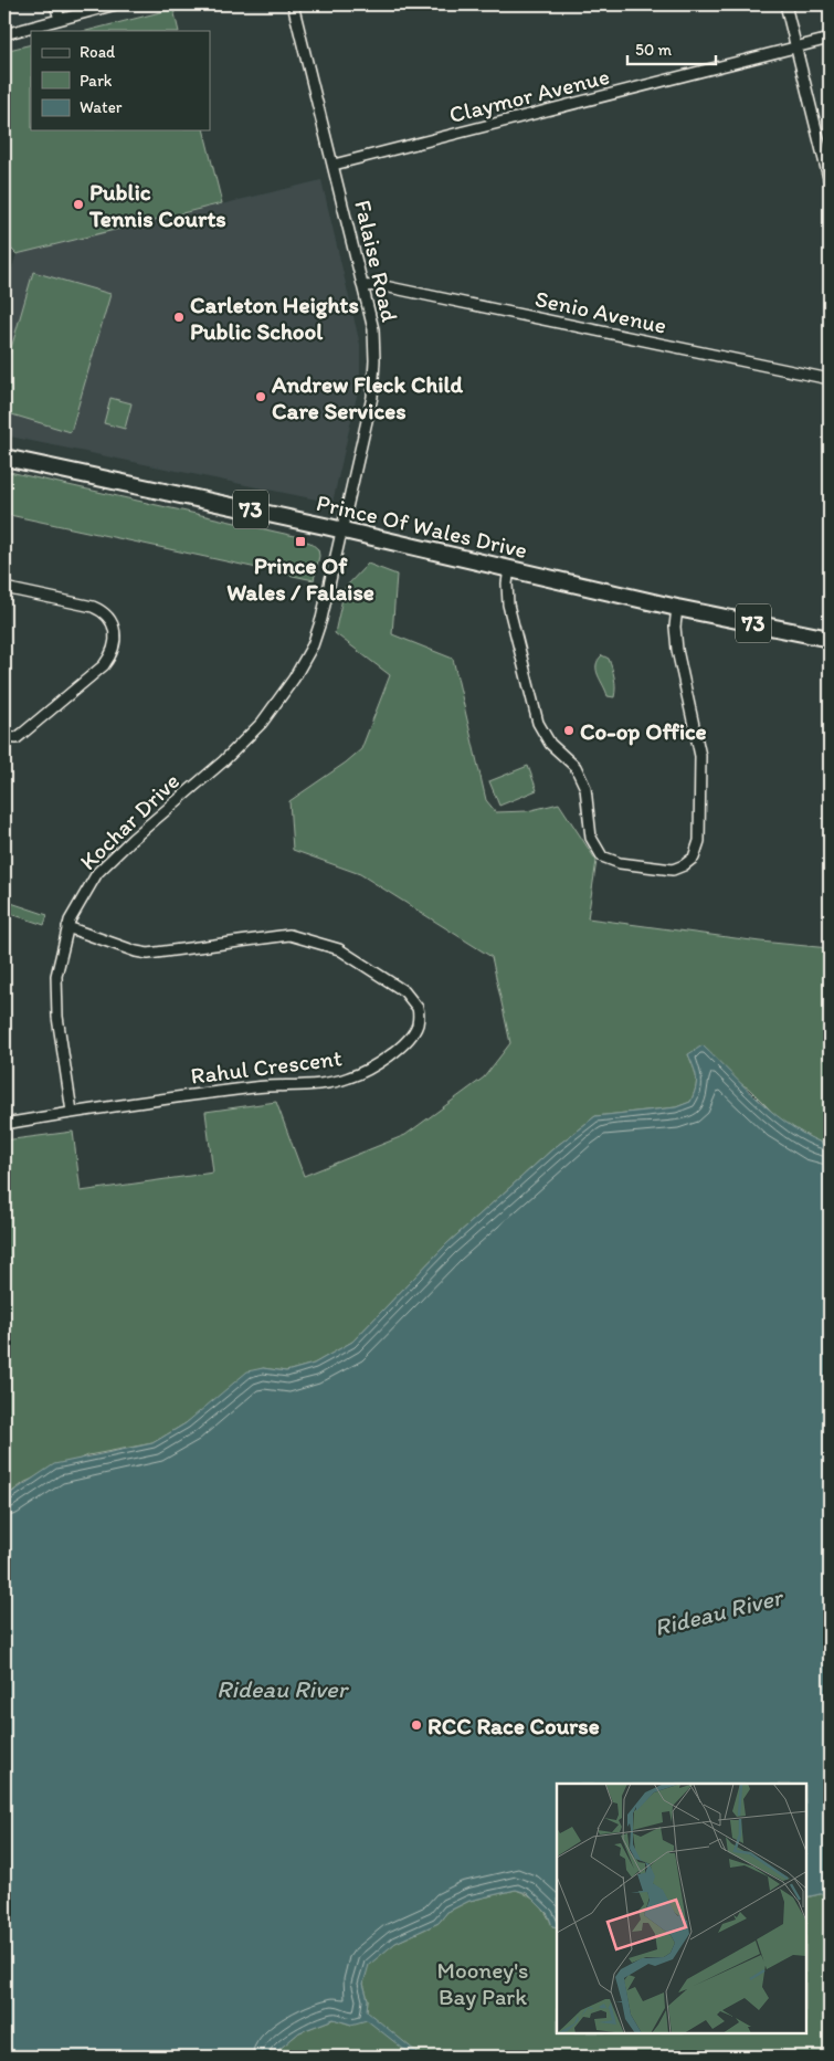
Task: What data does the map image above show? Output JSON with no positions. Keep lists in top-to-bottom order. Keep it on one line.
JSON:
{"streets":{"main road":["73","Prince Of Wales Drive"],"street":["Claymor Avenue","Falaise Road","Senio Avenue","Kochar Drive","Rahul Crescent"]},"crossings":[["Claymor Avenue","Falaise Road"],["Falaise Road","Senio Avenue"],["Falaise Road","Prince Of Wales Drive"],["Falaise Road","Kochar Drive"],["Prince Of Wales Drive","Kochar Drive"],["Kochar Drive","Rahul Crescent"]],"water":["Rideau River"],"parks":["Mooney's Bay Park"],"places":{"other":["Public Tennis Courts","Carleton Heights Public School","Andrew Fleck Child Care Services","Co-op Office","RCC Race Course"],"transit":["Prince Of Wales / Falaise"]},"legend":["Road","Park","Water"],"scale_bar":"50 m"}
